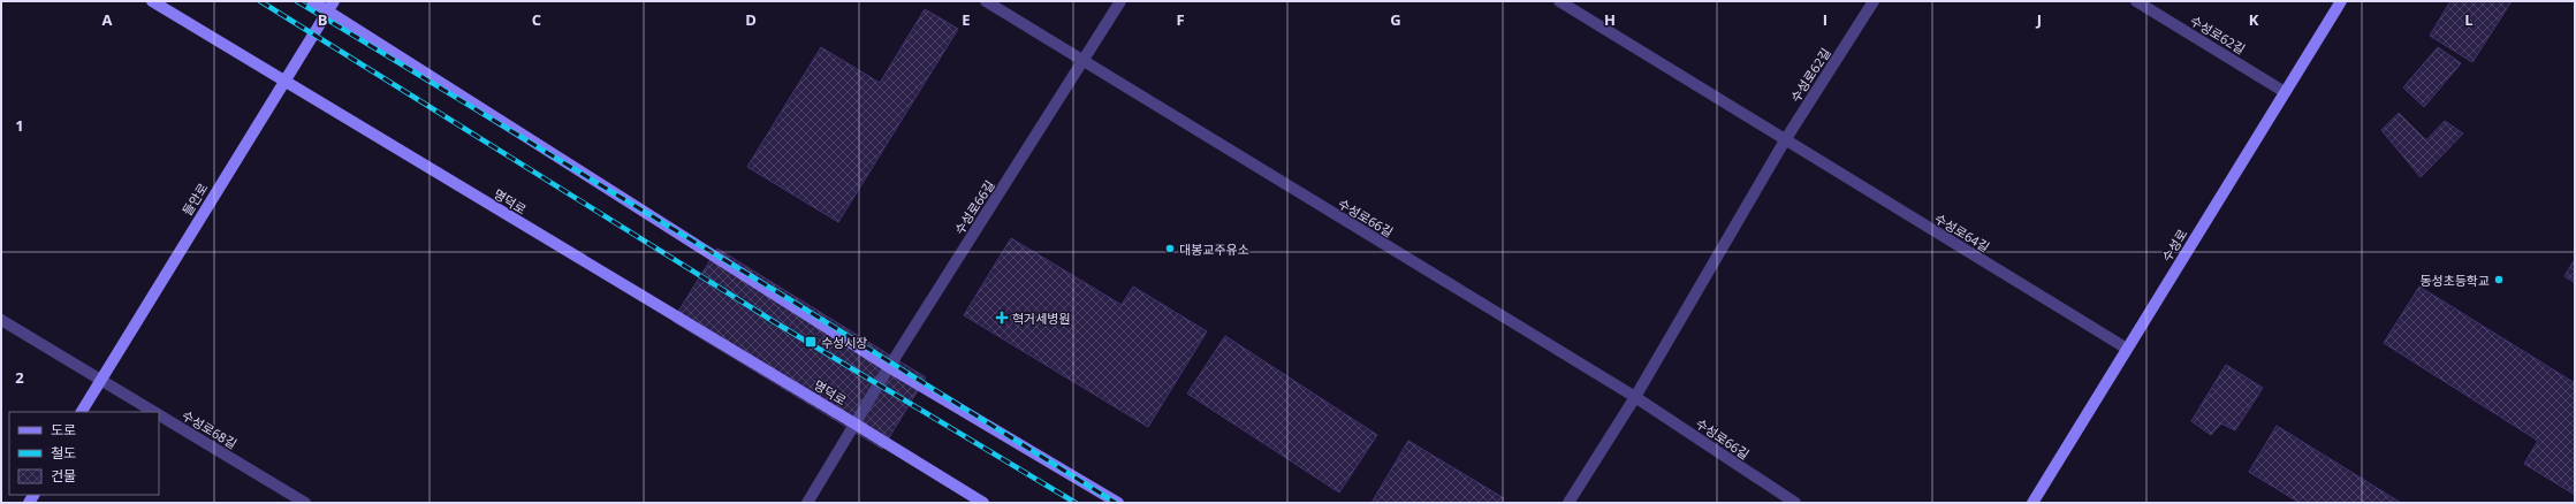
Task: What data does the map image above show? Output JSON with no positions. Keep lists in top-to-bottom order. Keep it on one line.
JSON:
{"streets":{"main road":["들안로","명덕로","수성로"],"street":["수성로62길","수성로66길","수성로64길","수성로68길"]},"crossings":[["수성로62길","수성로64길"],["수성로62길","수성로"],["들안로","명덕로"],["들안로","수성로68길"],["수성로64길","수성로"]],"places":{"other":["대봉교주유소","동성초등학교"],"health":["혁거세병원"],"transit":["수성시장"]},"legend":["도로","철도","건물"],"grid":{"columns":["A","B","C","D","E","F","G","H","I","J","K","L"],"rows":["1","2"]}}
